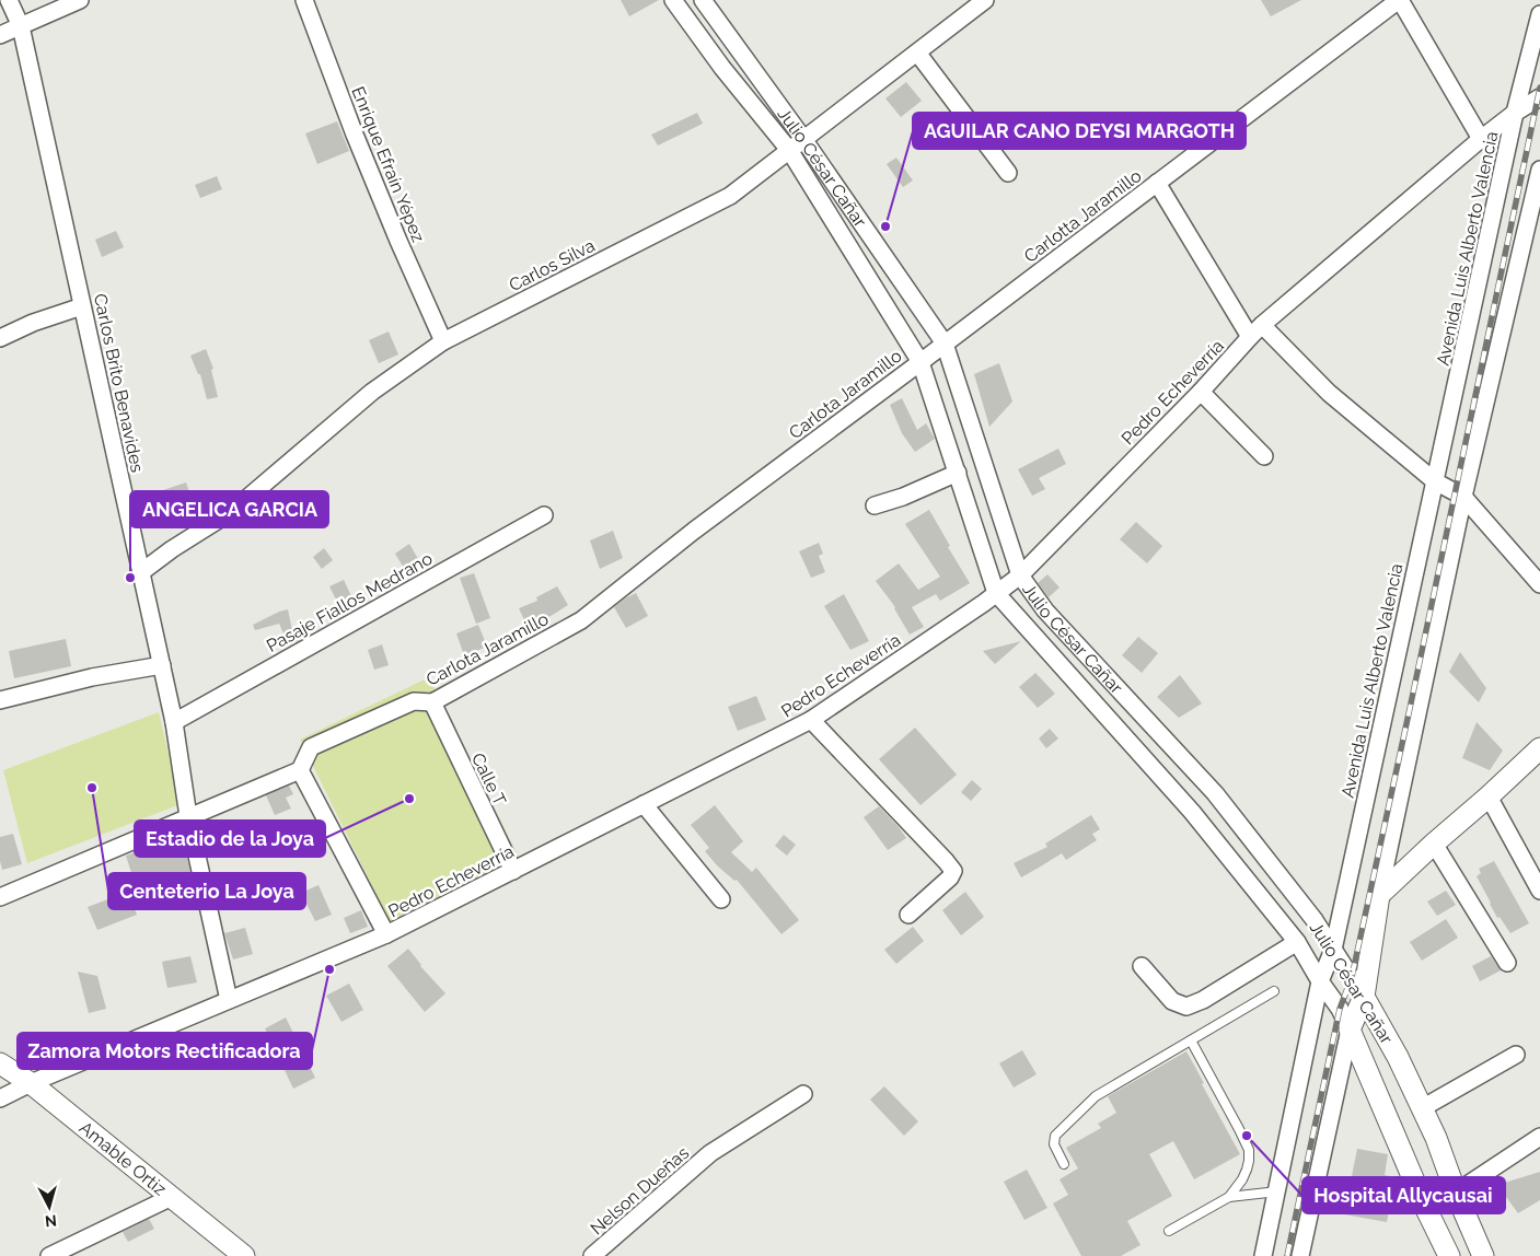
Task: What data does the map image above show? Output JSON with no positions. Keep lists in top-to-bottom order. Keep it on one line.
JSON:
{"streets":{"street":["Enrique Efraín Yépez","Julio César Cañar","Carlotta Jaramillo","Avenida Luis Alberto Valencia","Carlos Silva","Carlos Brito Benavides","Pedro Echeverría","Carlota Jaramillo","Pasaje Fiallos Medrano","Calle T","Amable Ortiz","Nelson Dueñas"]},"crossings":[["Enrique Efraín Yépez","Carlos Silva"],["Julio César Cañar","Carlotta Jaramillo"],["Julio César Cañar","Avenida Luis Alberto Valencia"],["Julio César Cañar","Carlos Silva"],["Julio César Cañar","Pedro Echeverría"],["Julio César Cañar","Carlota Jaramillo"],["Carlotta Jaramillo","Carlota Jaramillo"],["Avenida Luis Alberto Valencia","Pedro Echeverría"],["Carlos Silva","Carlos Brito Benavides"],["Carlos Brito Benavides","Pedro Echeverría"],["Carlos Brito Benavides","Pasaje Fiallos Medrano"],["Pedro Echeverría","Calle T"],["Pedro Echeverría","Amable Ortiz"],["Carlota Jaramillo","Calle T"]],"places":["AGUILAR CANO DEYSI MARGOTH","ANGELICA GARCIA","Centeterio La Joya","Estadio de la Joya","Zamora Motors Rectificadora","Hospital Allycausai"],"north":"bottom"}
